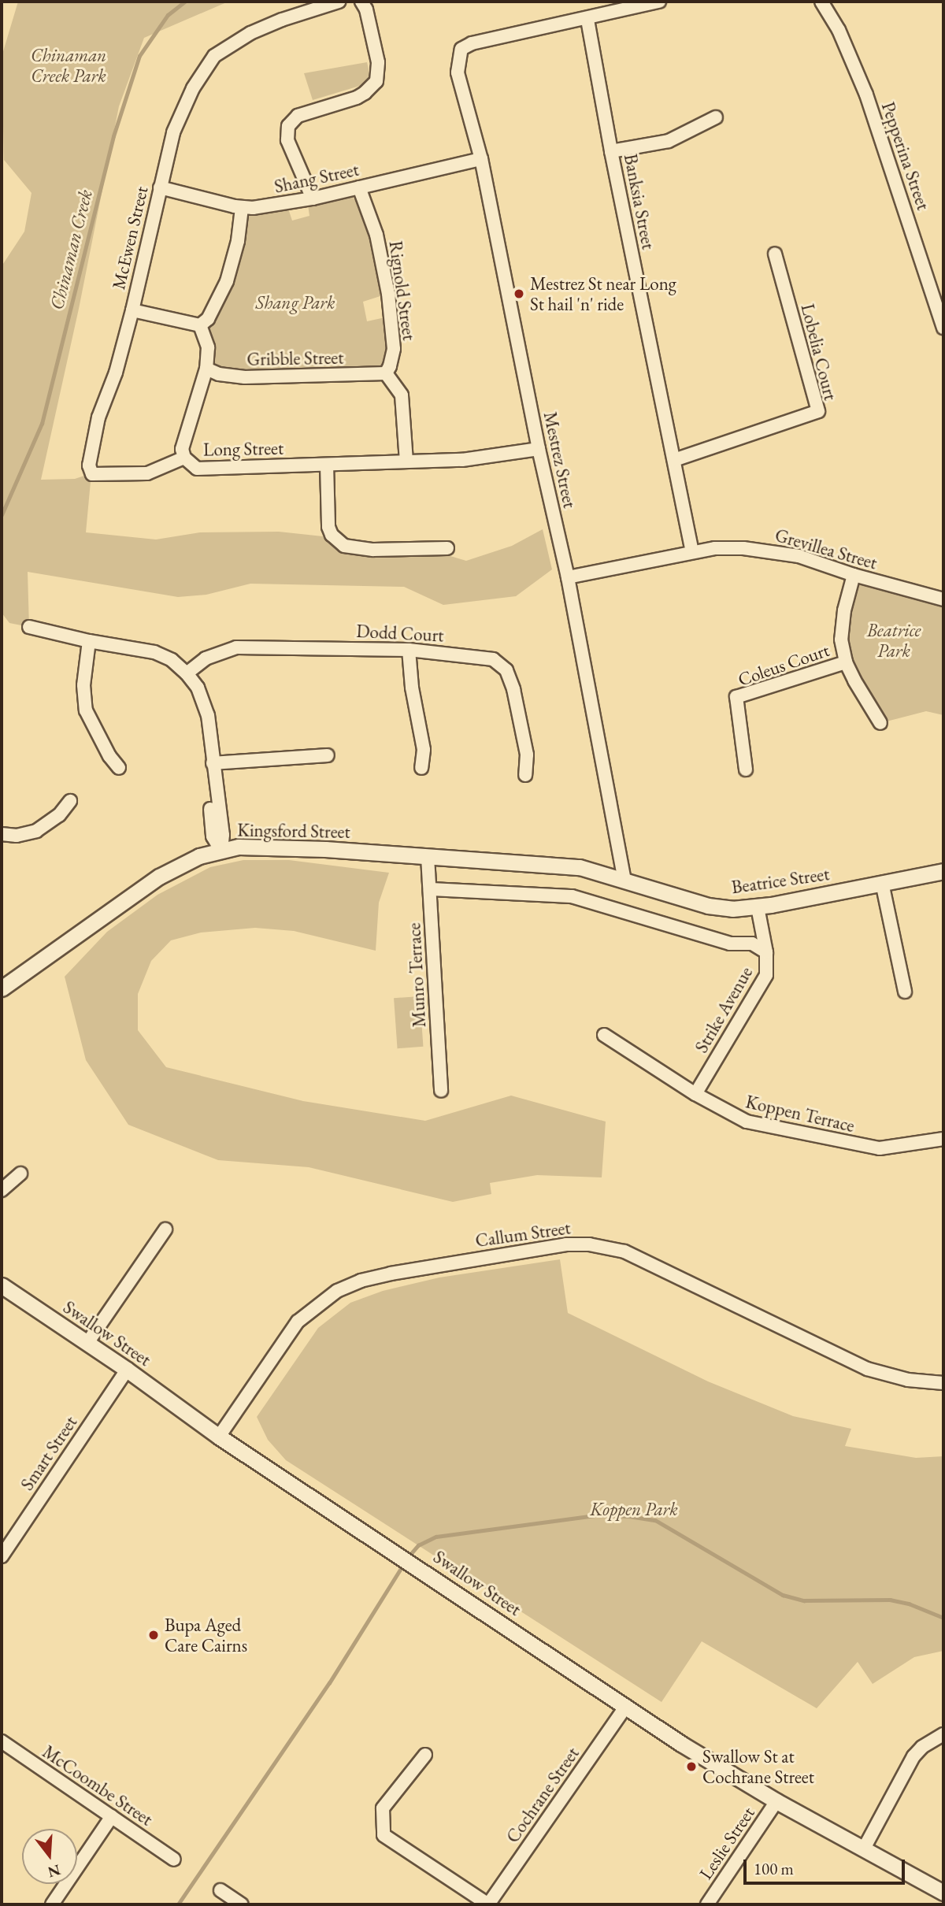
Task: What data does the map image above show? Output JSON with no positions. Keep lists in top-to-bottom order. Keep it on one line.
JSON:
{"streets":{"street":["Pepperina Street","Shang Street","Banksia Street","McEwen Street","Rignold Street","Lobelia Court","Gribble Street","Long Street","Mestrez Street","Grevillea Street","Dodd Court","Coleus Court","Kingsford Street","Beatrice Street","Munro Terrace","Strike Avenue","Koppen Terrace","Callum Street","Swallow Street","Smart Street","McCoombe Street","Cochrane Street","Leslie Street"]},"crossings":[["Shang Street","McEwen Street"],["Shang Street","Rignold Street"],["Shang Street","Mestrez Street"],["Banksia Street","Lobelia Court"],["Banksia Street","Mestrez Street"],["Banksia Street","Grevillea Street"],["McEwen Street","Long Street"],["Rignold Street","Gribble Street"],["Gribble Street","Long Street"],["Long Street","Mestrez Street"],["Mestrez Street","Grevillea Street"],["Mestrez Street","Kingsford Street"],["Mestrez Street","Beatrice Street"],["Kingsford Street","Beatrice Street"],["Kingsford Street","Munro Terrace"],["Beatrice Street","Strike Avenue"],["Strike Avenue","Koppen Terrace"],["Callum Street","Swallow Street"],["Swallow Street","Smart Street"],["Swallow Street","Cochrane Street"],["Swallow Street","Leslie Street"]],"water":["Chinaman Creek"],"parks":["Chinaman Creek Park","Shang Park","Beatrice Park","Koppen Park"],"places":["Mestrez St near Long St hail 'n' ride","Bupa Aged Care Cairns","Swallow St at Cochrane Street"],"scale_bar":"100 m","north":"bottom"}
